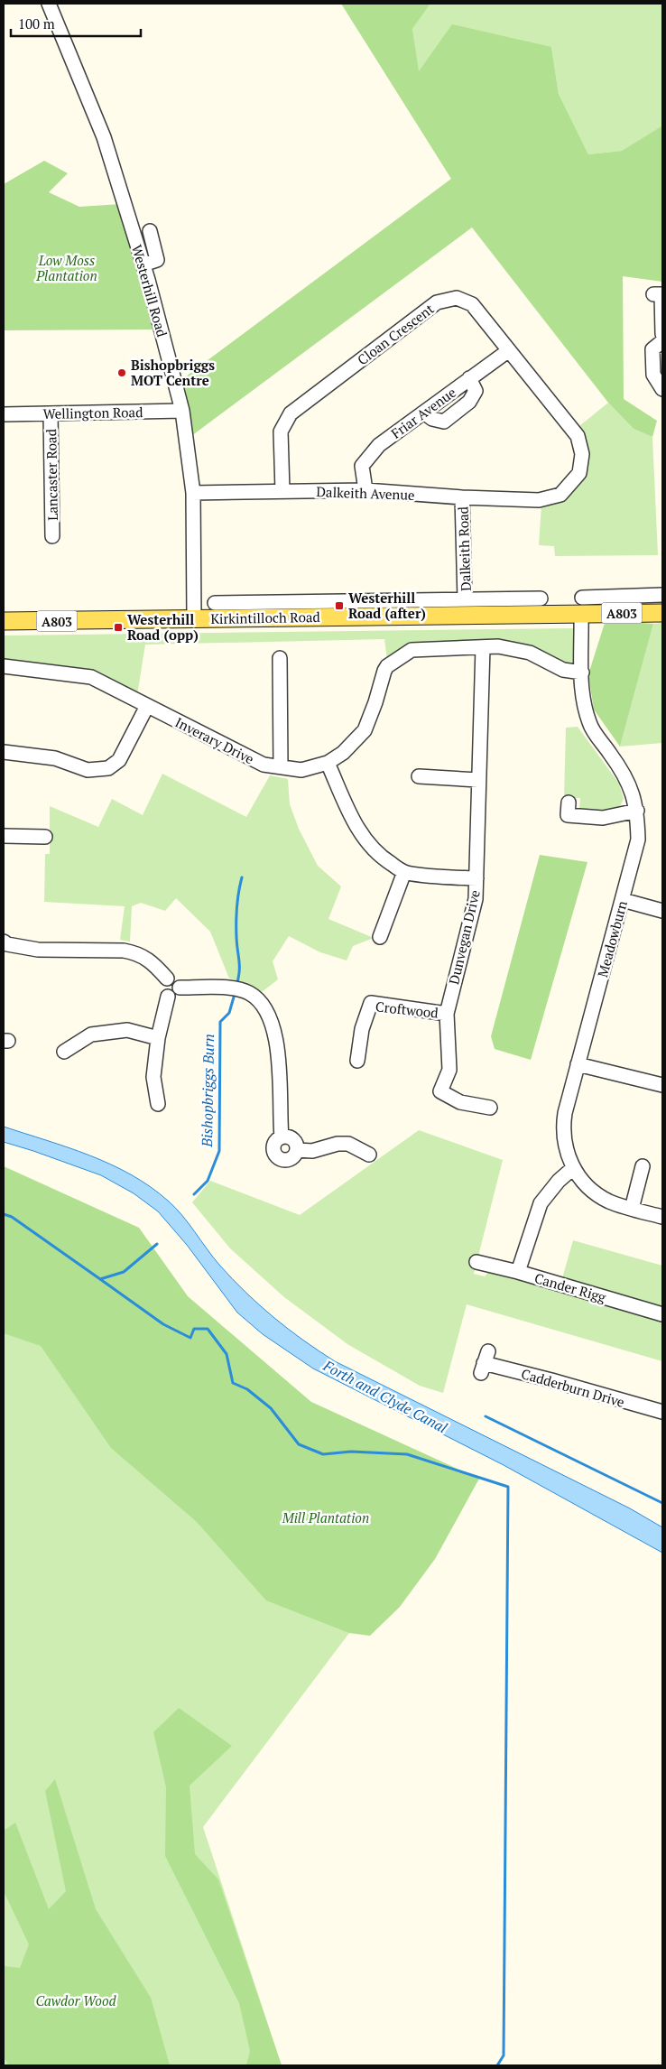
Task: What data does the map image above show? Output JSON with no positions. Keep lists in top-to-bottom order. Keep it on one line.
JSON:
{"streets":{"main road":["A803","Kirkintilloch Road"],"street":["Westerhill Road","Cloan Crescent","Wellington Road","Friar Avenue","Lancaster Road","Dalkeith Avenue","Dalkeith Road","Inverary Drive","Dunvegan Drive","Meadowburn","Croftwood","Cander Rigg","Cadderburn Drive"]},"crossings":[["Westerhill Road","Wellington Road"],["Westerhill Road","Dalkeith Avenue"],["Westerhill Road","Kirkintilloch Road"],["Cloan Crescent","Friar Avenue"],["Cloan Crescent","Dalkeith Avenue"],["Wellington Road","Lancaster Road"],["Friar Avenue","Dalkeith Avenue"],["Dalkeith Avenue","Dalkeith Road"],["Kirkintilloch Road","Meadowburn"],["Inverary Drive","Dunvegan Drive"],["Inverary Drive","Meadowburn"],["Dunvegan Drive","Croftwood"]],"water":["Bishopbriggs Burn","Forth and Clyde Canal"],"parks":["Low Moss Plantation","Mill Plantation","Cawdor Wood"],"places":{"other":["Bishopbriggs MOT Centre"],"transit":["Westerhill Road (after)","Westerhill Road (opp)"]},"scale_bar":"100 m"}
